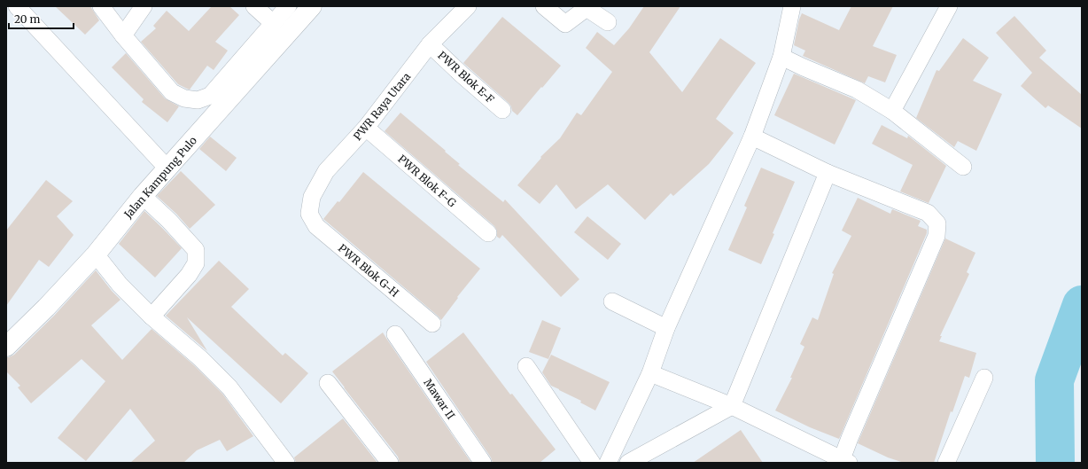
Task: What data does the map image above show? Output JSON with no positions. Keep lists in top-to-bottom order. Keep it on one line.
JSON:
{"streets":{"street":["PWR Blok E-F","PWR Raya Utara","Jalan Kampung Pulo","PWR Blok F-G","PWR Blok G-H","Mawar II"]},"crossings":[["PWR Blok E-F","PWR Raya Utara"],["PWR Raya Utara","PWR Blok F-G"],["PWR Raya Utara","PWR Blok G-H"]],"scale_bar":"20 m"}
